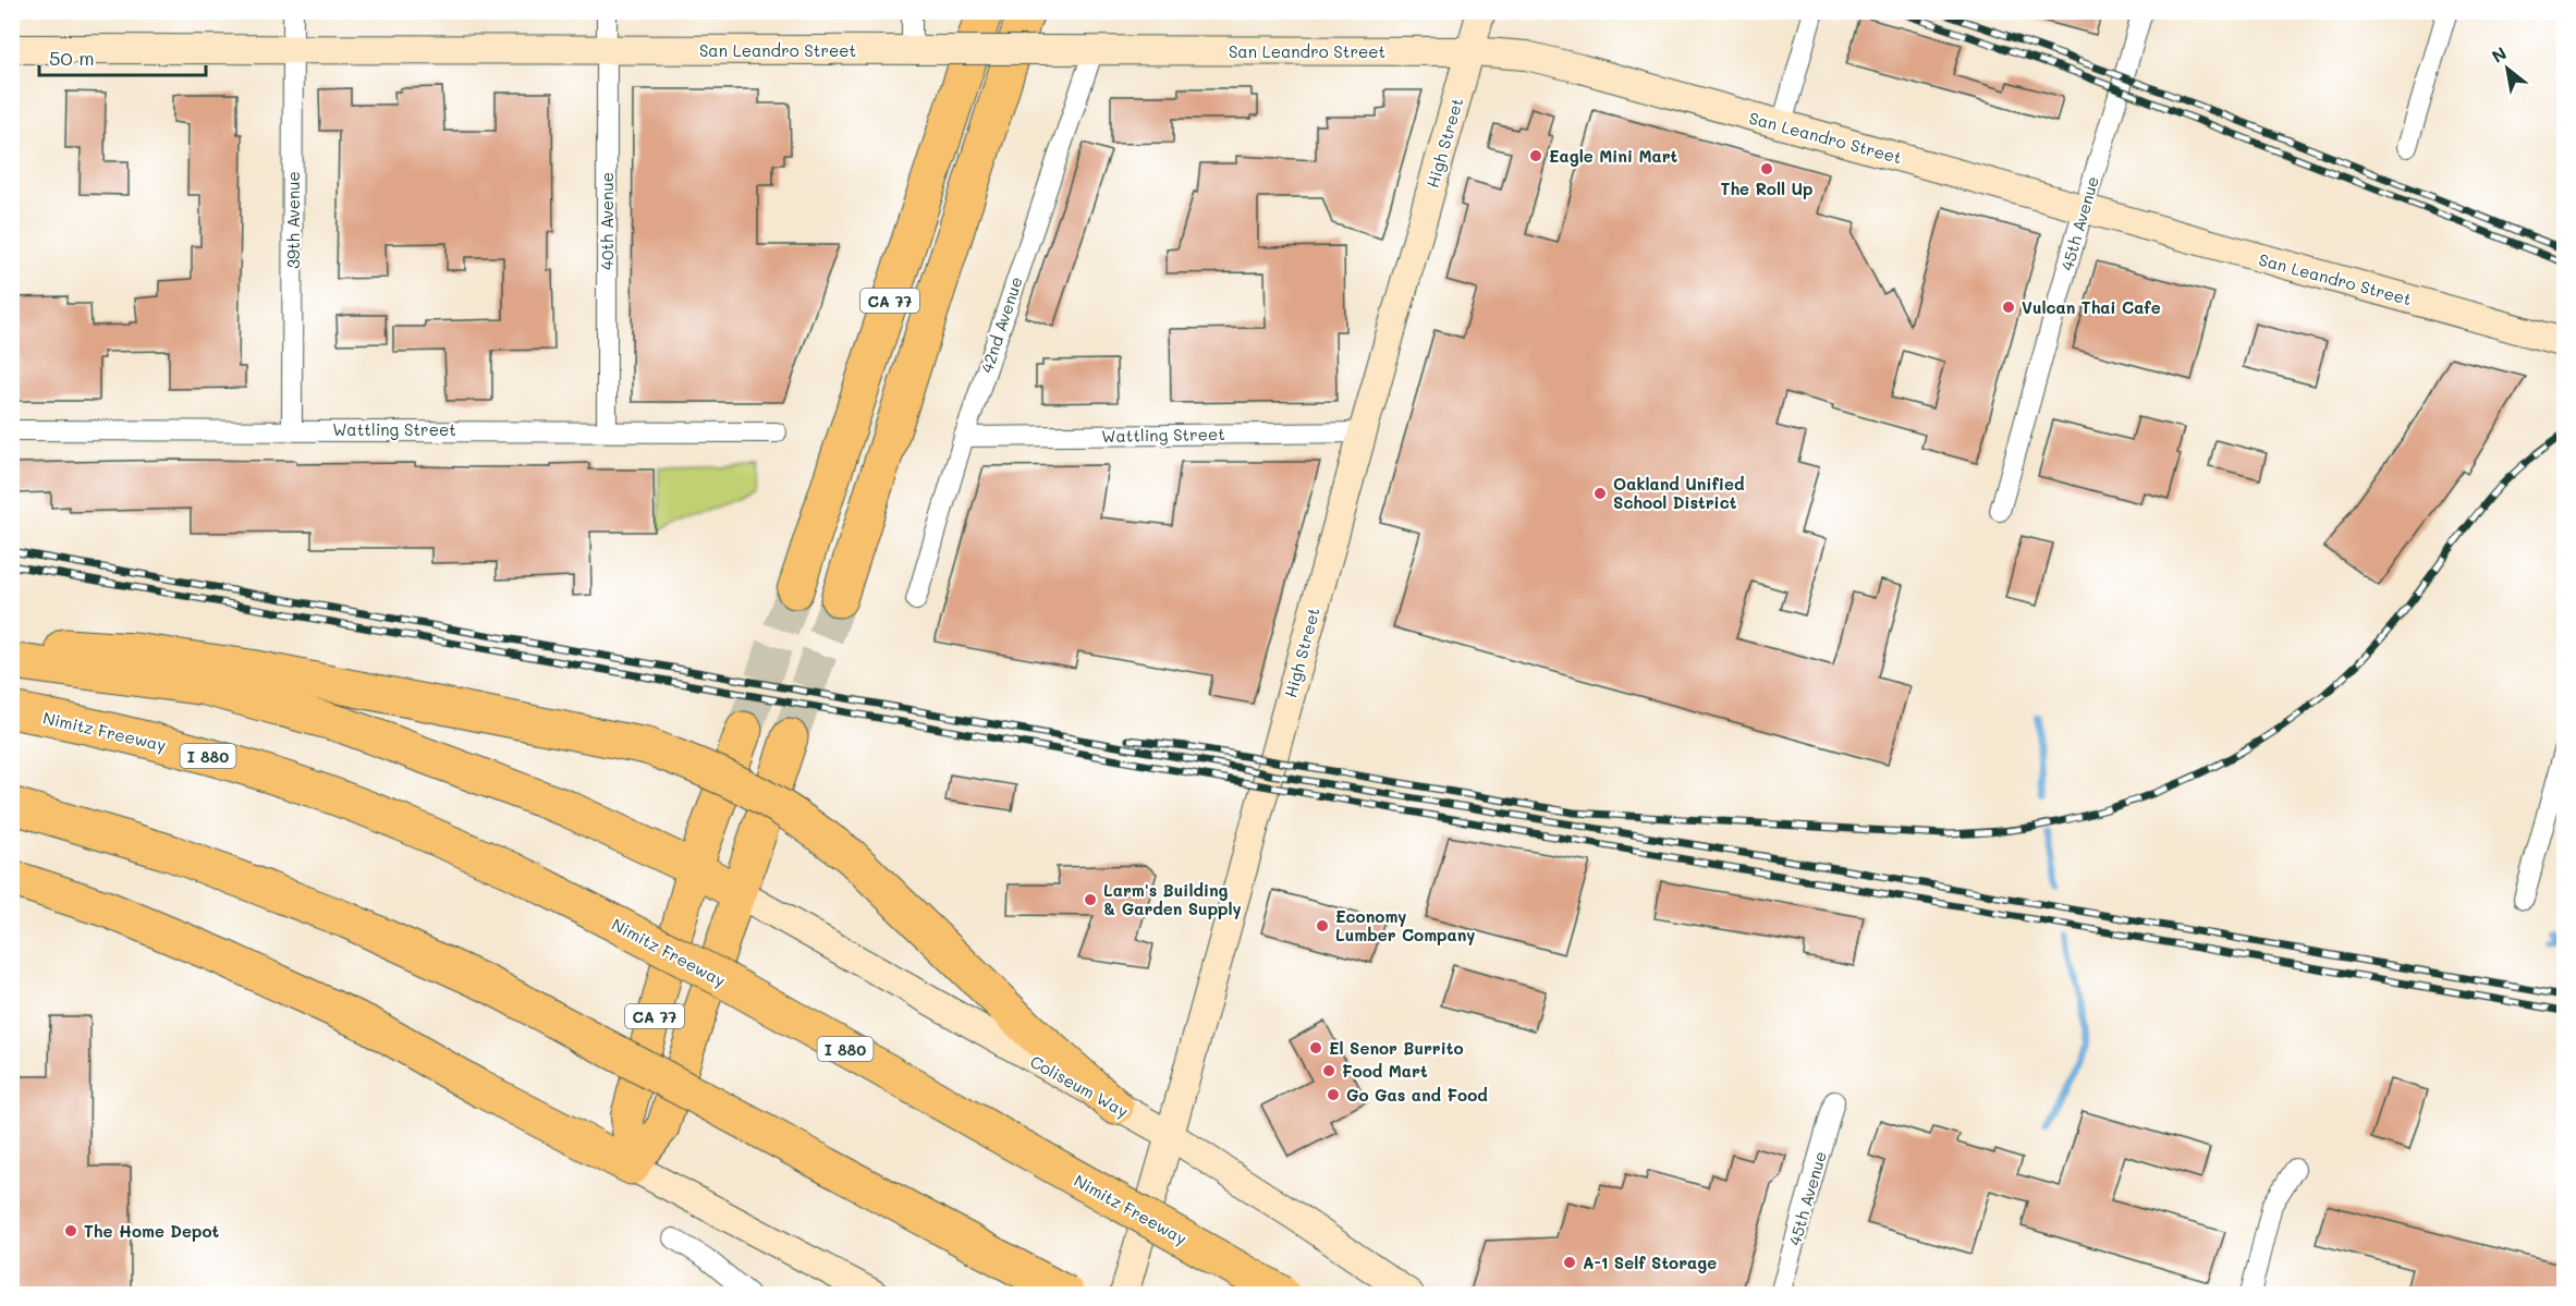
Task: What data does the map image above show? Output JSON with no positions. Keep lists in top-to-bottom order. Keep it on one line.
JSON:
{"streets":{"highway":["CA 77","Nimitz Freeway","I 880"],"main road":["San Leandro Street","High Street","Coliseum Way"],"street":["39th Avenue","40th Avenue","45th Avenue","42nd Avenue","Wattling Street"]},"crossings":[["San Leandro Street","High Street"],["San Leandro Street","39th Avenue"],["San Leandro Street","40th Avenue"],["San Leandro Street","45th Avenue"],["San Leandro Street","42nd Avenue"],["High Street","Wattling Street"],["High Street","Coliseum Way"],["39th Avenue","Wattling Street"],["40th Avenue","Wattling Street"],["CA 77","Coliseum Way"],["42nd Avenue","Wattling Street"]],"places":["Eagle Mini Mart","The Roll Up","Vulcan Thai Cafe","Oakland Unified School District","Larm's Building & Garden Supply","Economy Lumber Company","El Senor Burrito","Food Mart","Go Gas and Food","The Home Depot","A-1 Self Storage"],"scale_bar":"50 m","north":"top left"}
